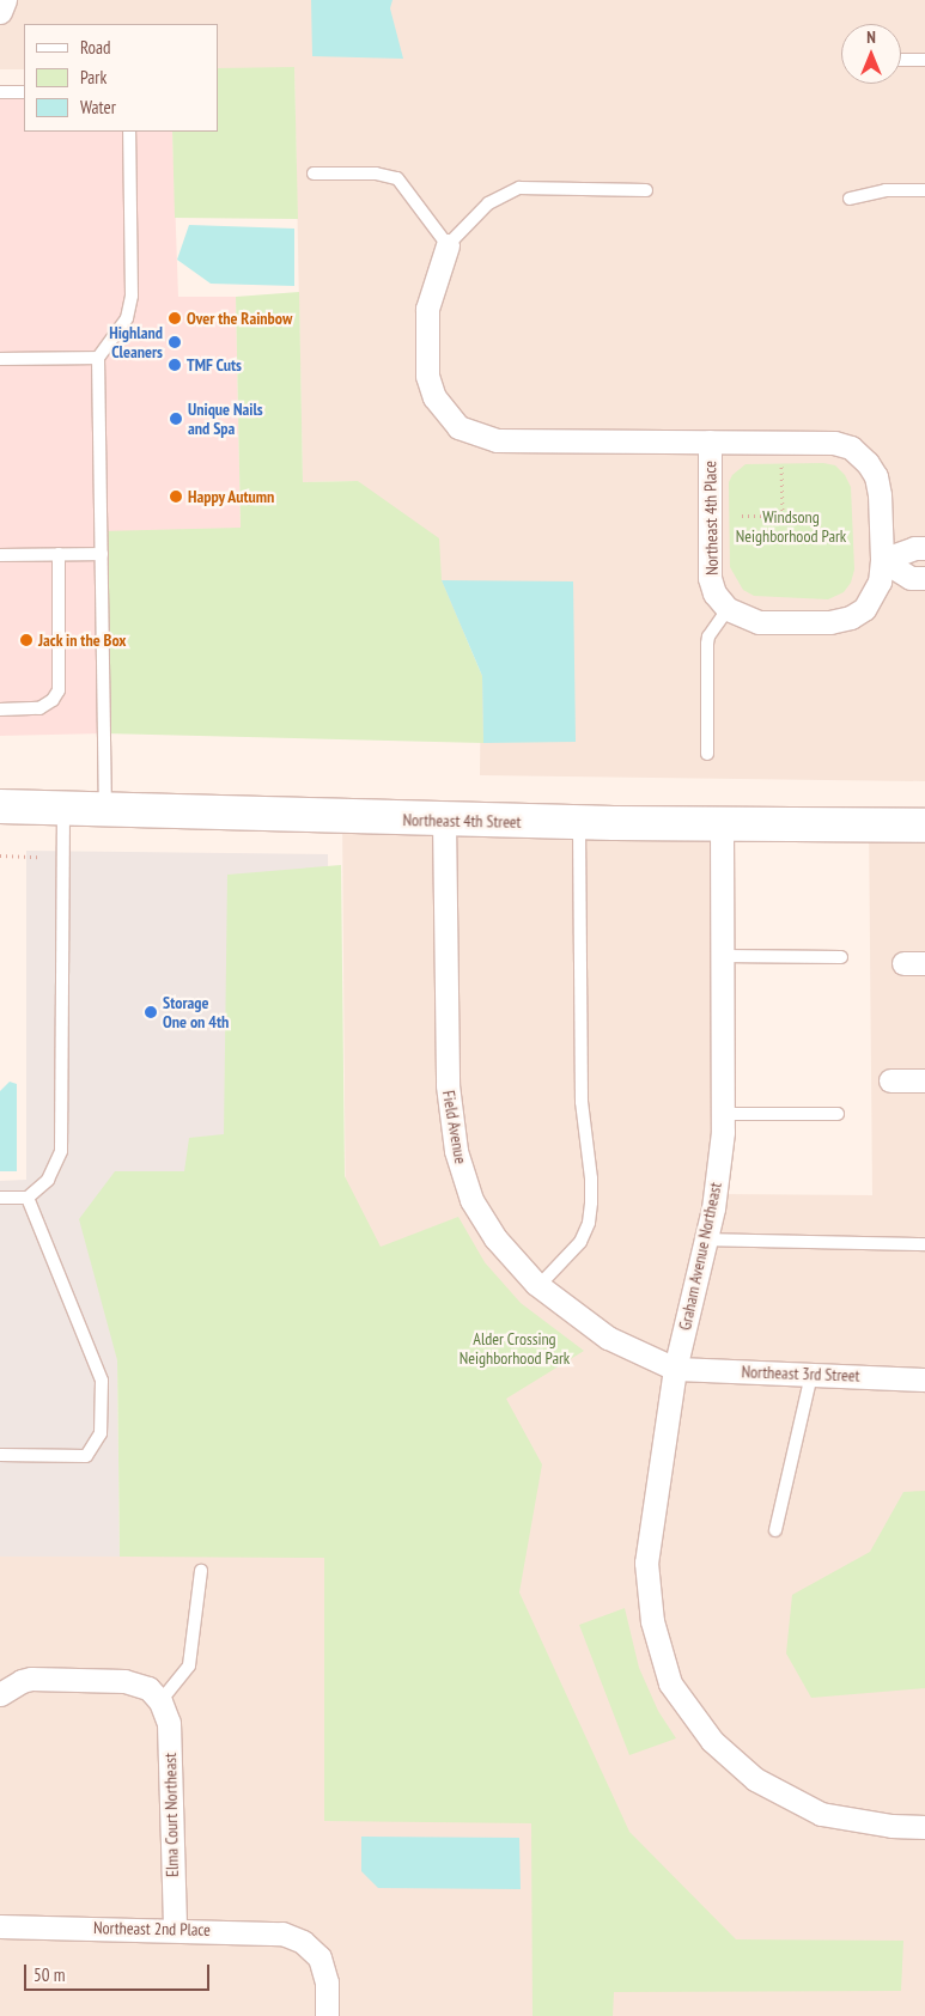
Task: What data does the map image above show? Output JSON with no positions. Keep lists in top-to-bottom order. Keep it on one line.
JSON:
{"streets":{"main road":["Northeast 4th Street"],"street":["Northeast 4th Place","Field Avenue","Graham Avenue Northeast","Northeast 3rd Street","Elma Court Northeast","Northeast 2nd Place"]},"crossings":[["Northeast 4th Street","Field Avenue"],["Northeast 4th Street","Graham Avenue Northeast"],["Field Avenue","Graham Avenue Northeast"],["Field Avenue","Northeast 3rd Street"],["Graham Avenue Northeast","Northeast 3rd Street"],["Elma Court Northeast","Northeast 2nd Place"]],"parks":["Windsong Neighborhood Park","Alder Crossing Neighborhood Park"],"places":["Over the Rainbow","Highland Cleaners","TMF Cuts","Unique Nails and Spa","Happy Autumn","Jack in the Box","Storage One on 4th"],"legend":["Road","Park","Water"],"scale_bar":"50 m","north":"top"}
